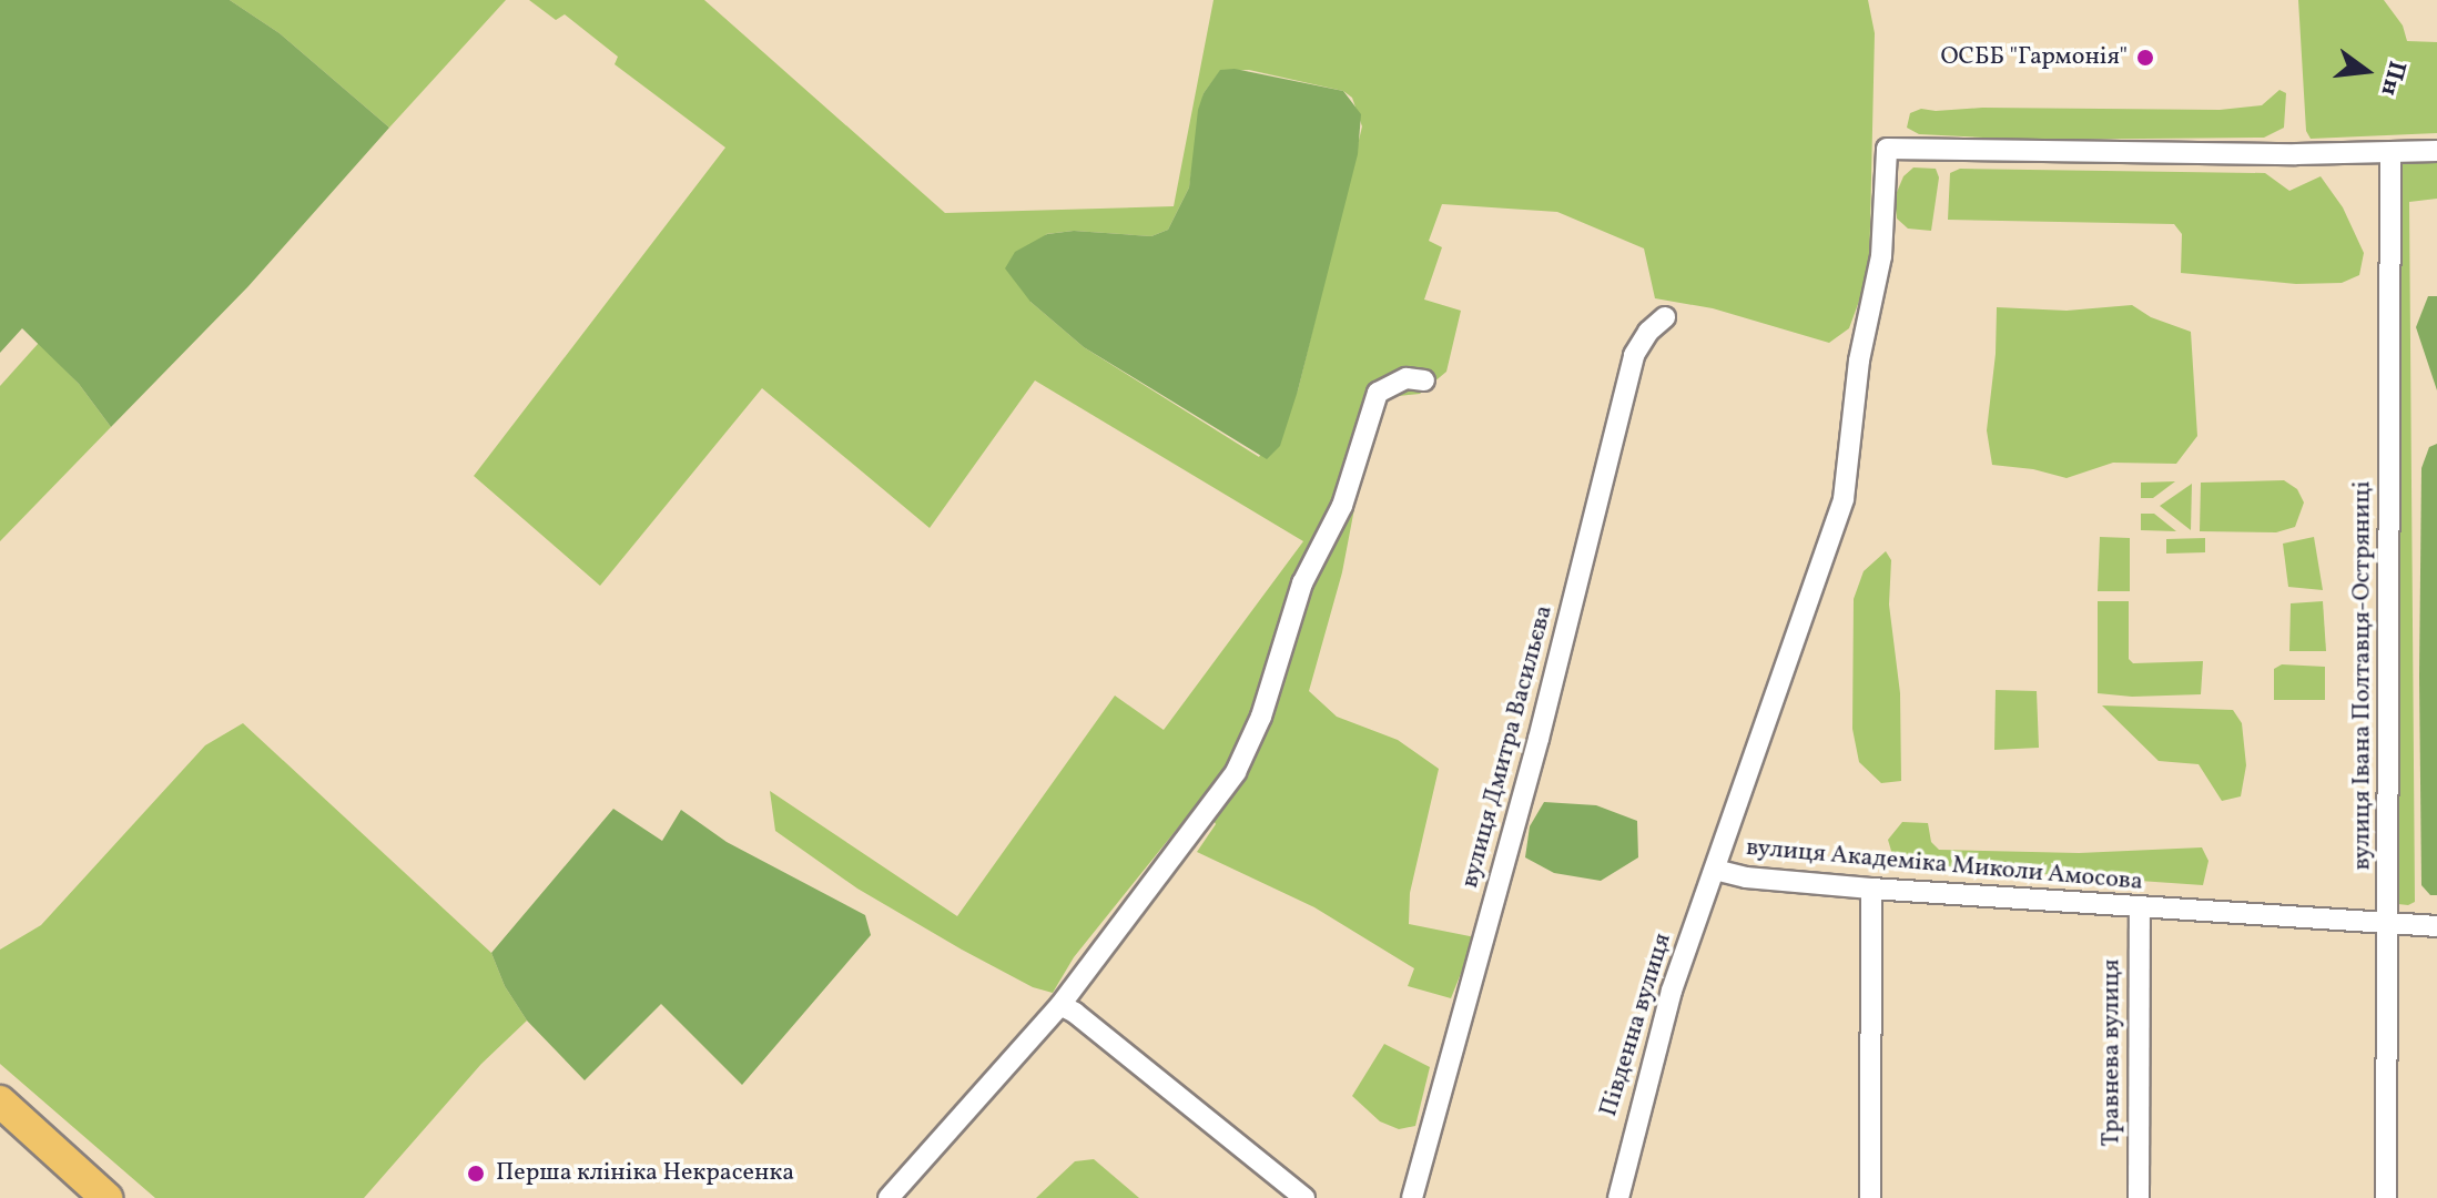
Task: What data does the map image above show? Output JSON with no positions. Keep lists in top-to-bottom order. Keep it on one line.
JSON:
{"streets":{"street":["вулиця Івана Полтавця-Остряниці","вулиця Дмитра Васильєва","вулиця Академіка Миколи Амосова","Південна вулиця","Травнева вулиця"]},"crossings":[["вулиця Івана Полтавця-Остряниці","вулиця Академіка Миколи Амосова"],["вулиця Академіка Миколи Амосова","Південна вулиця"],["вулиця Академіка Миколи Амосова","Травнева вулиця"]],"places":["ОСББ \"Гармонія\"","Перша клініка Некрасенка"],"north":"right"}
